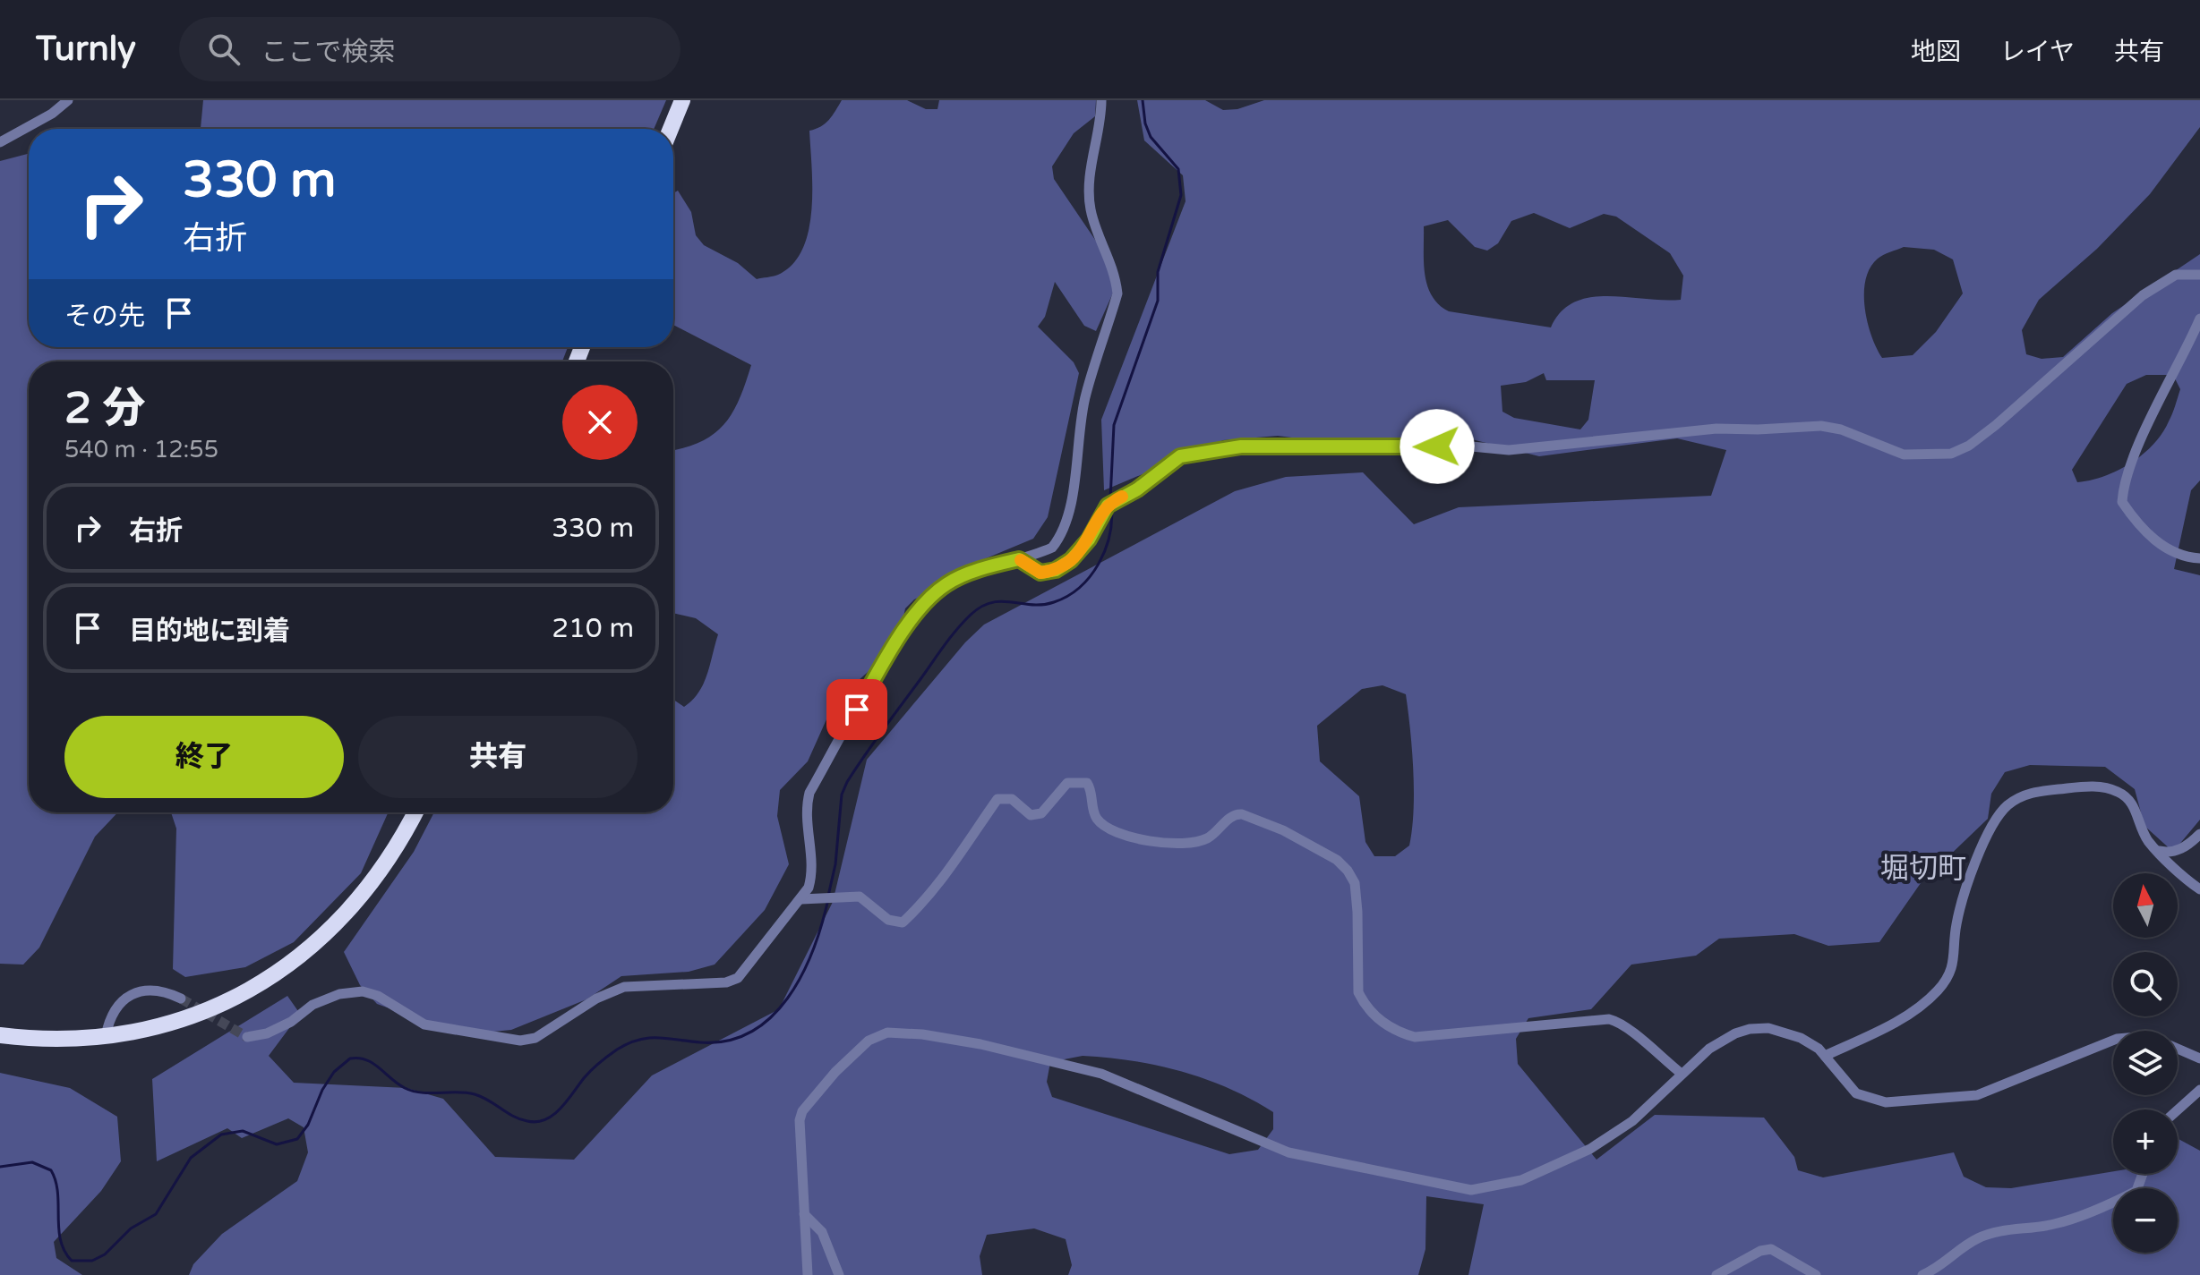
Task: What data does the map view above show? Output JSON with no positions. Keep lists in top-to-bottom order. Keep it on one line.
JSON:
{"districts":["堀切町"],"north":"top","page":{"header":"Turnly","search":"ここで検索","nav":["地図","レイヤ","共有"],"turn":["330 m","右折"],"then":"その先","heading":["2 分","540 m · 12:55"],"list":[{"name":"右折","value":"330 m"},{"name":"目的地に到着","value":"210 m"}],"buttons":["終了","共有"],"map_buttons":["+","−"]}}
